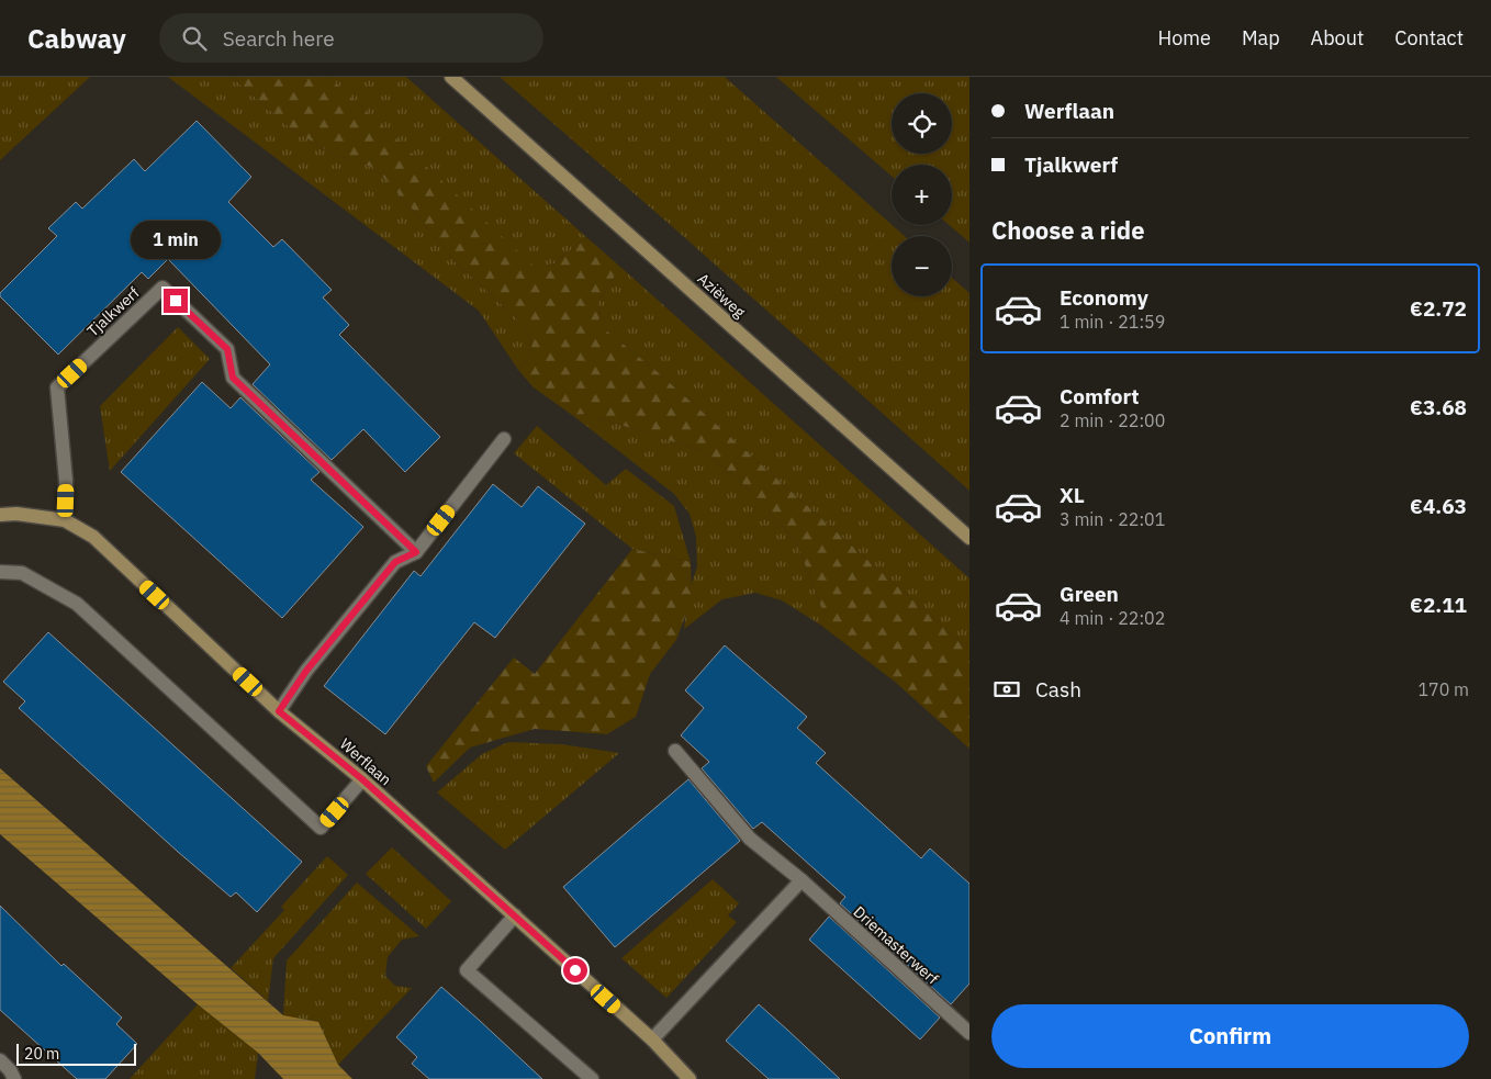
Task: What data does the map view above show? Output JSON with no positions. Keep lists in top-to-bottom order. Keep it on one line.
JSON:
{"streets":{"street":["Aziëweg","Tjalkwerf","Werflaan","Driemasterwerf"]},"crossings":[["Tjalkwerf","Werflaan"]],"scale_bar":"20 m","page":{"header":"Cabway","search":"Search here","nav":["Home","Map","About","Contact"],"banner":["Werflaan","Tjalkwerf"],"map_buttons":["+","−"],"heading":"Choose a ride","bubble":"1 min","list":[{"name":"Economy","note":"1 min · 21:59","value":"€2.72"},{"name":"Comfort","note":"2 min · 22:00","value":"€3.68"},{"name":"XL","note":"3 min · 22:01","value":"€4.63"},{"name":"Green","note":"4 min · 22:02","value":"€2.11"}],"pay":["Cash","170 m"],"buttons":"Confirm","scale":"20 m"}}
